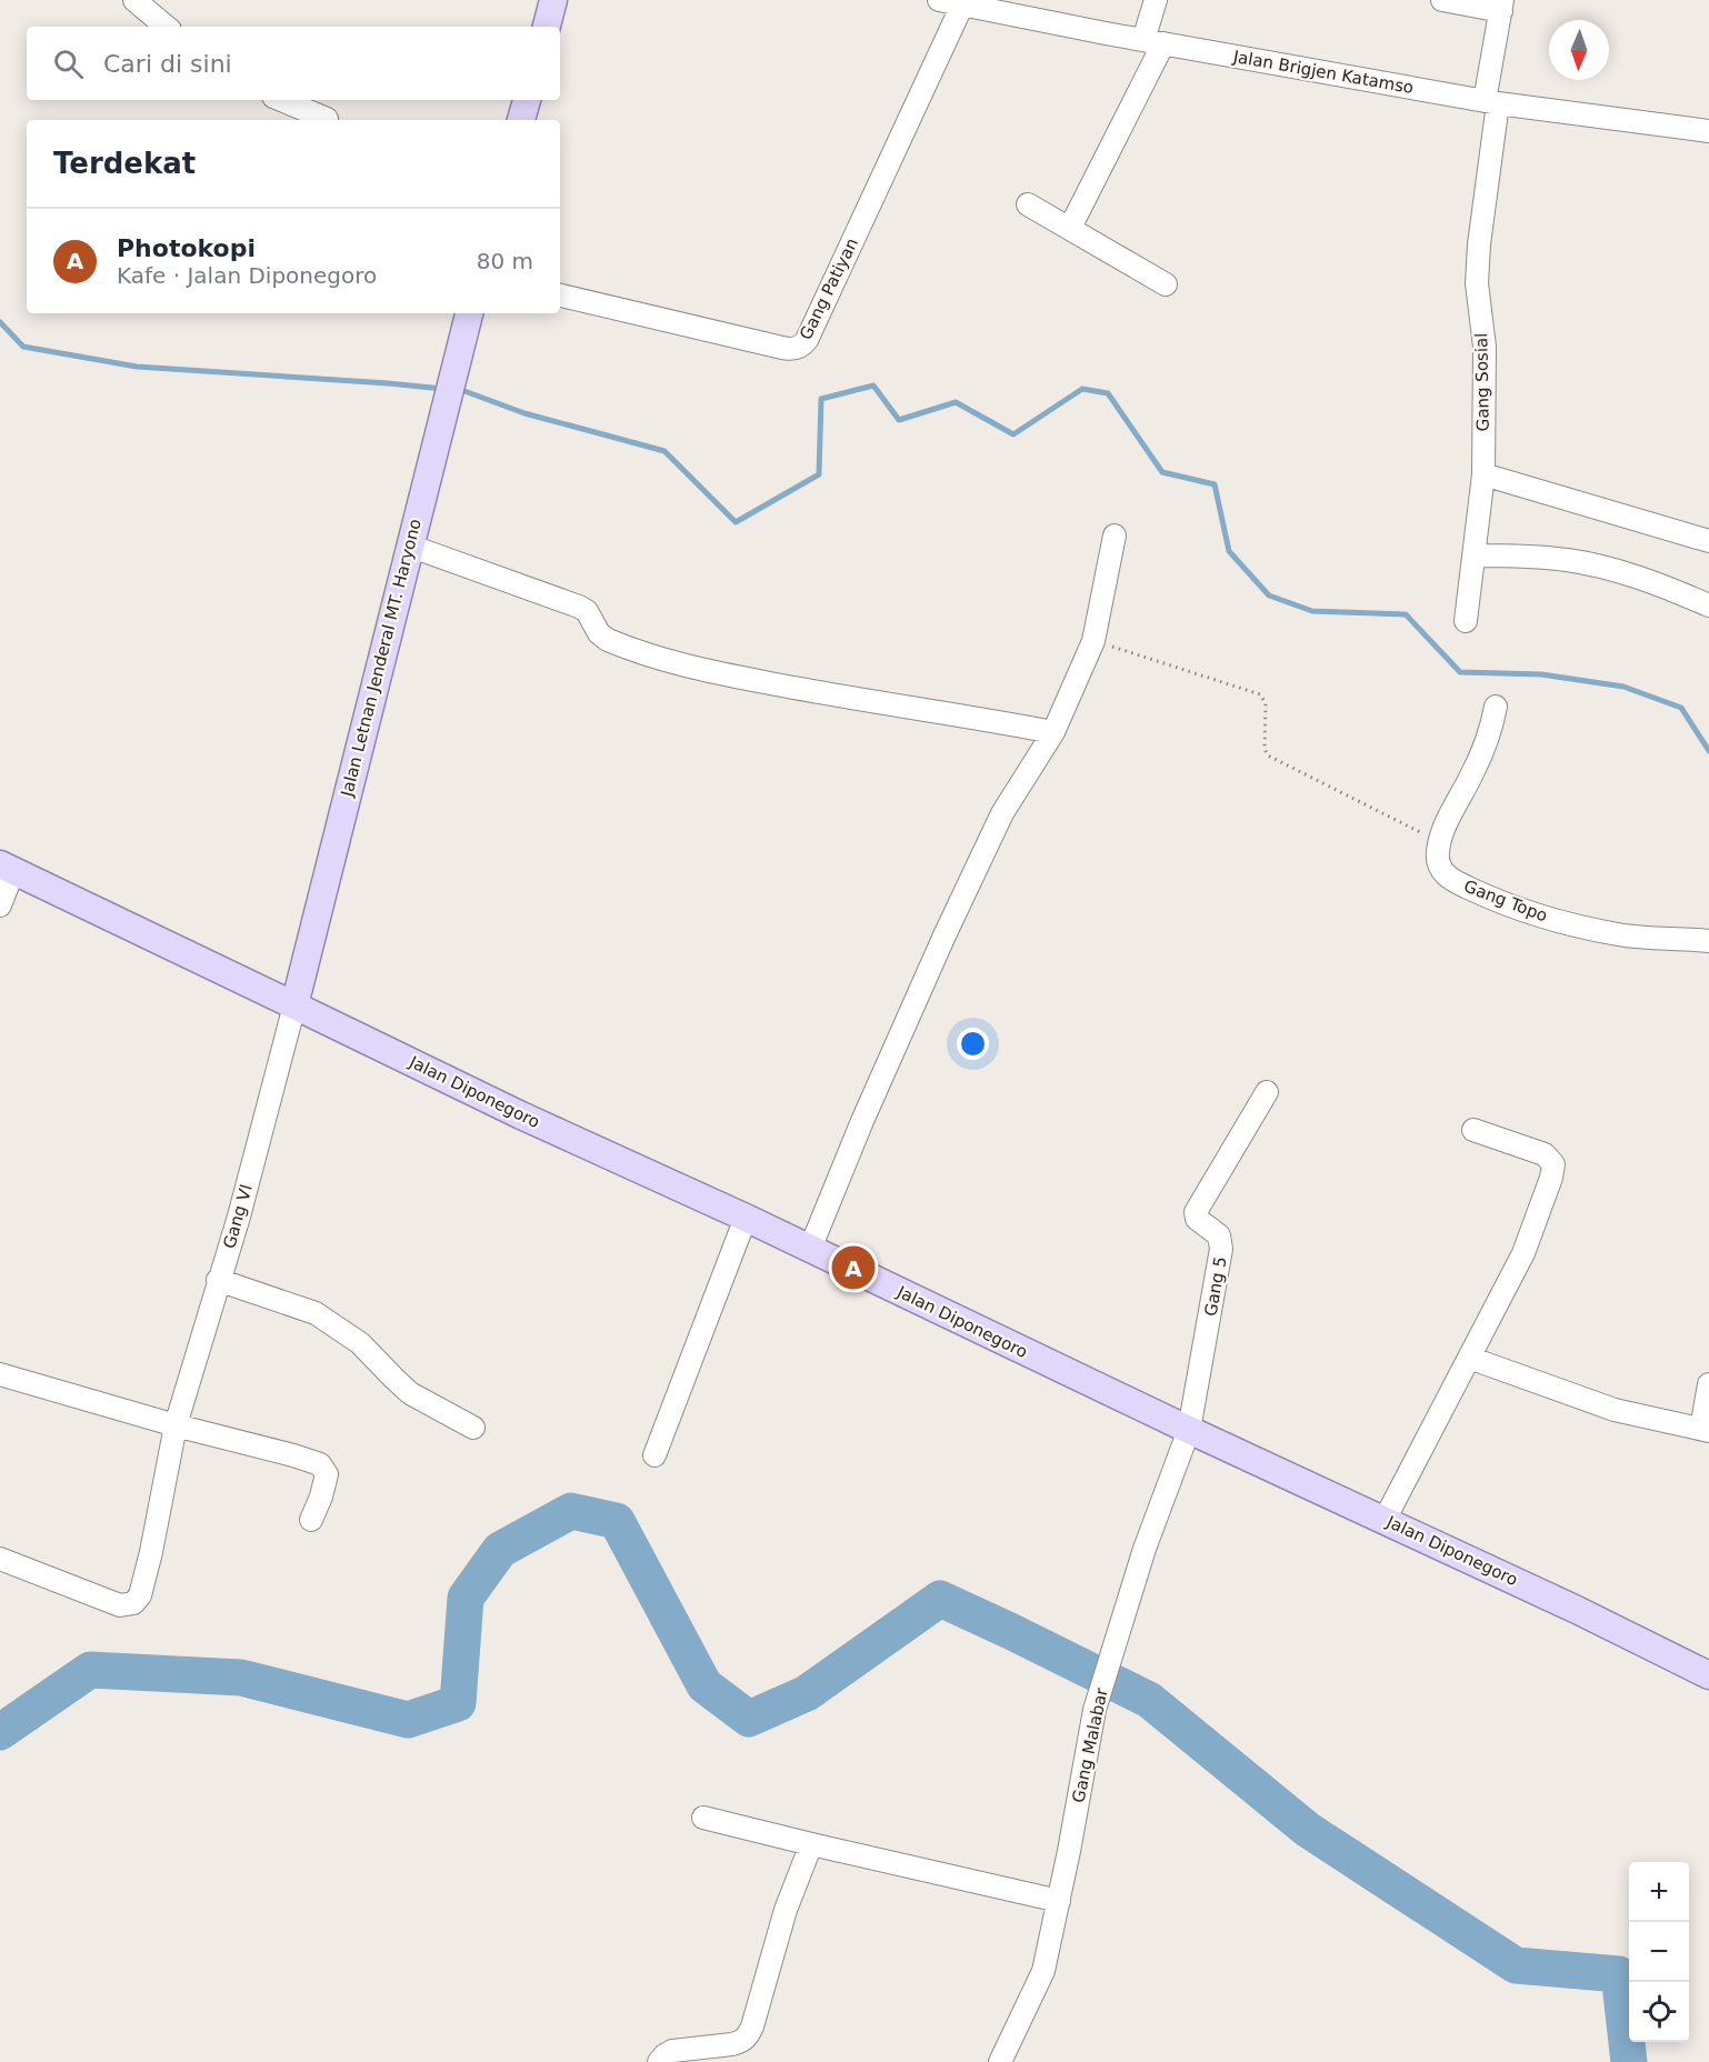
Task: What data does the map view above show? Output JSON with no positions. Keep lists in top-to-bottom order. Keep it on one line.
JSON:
{"streets":{"main road":["Jalan Letnan Jenderal MT. Haryono","Jalan Diponegoro"],"street":["Jalan Brigjen Katamso","Gang Patiyan","Gang Sosial","Gang Topo","Gang VI","Gang 5","Gang Malabar"]},"crossings":[["Jalan Brigjen Katamso","Gang Patiyan"],["Jalan Brigjen Katamso","Gang Sosial"],["Jalan Letnan Jenderal MT. Haryono","Jalan Diponegoro"],["Jalan Letnan Jenderal MT. Haryono","Gang VI"],["Jalan Diponegoro","Gang VI"],["Jalan Diponegoro","Gang 5"],["Jalan Diponegoro","Gang Malabar"],["Gang 5","Gang Malabar"]],"north":"bottom","page":{"search":"Cari di sini","heading":"Terdekat","list":[{"mark":"A","name":"Photokopi","note":"Kafe · Jalan Diponegoro","value":"80 m"}],"pins":"A","map_buttons":["+","−"]}}
